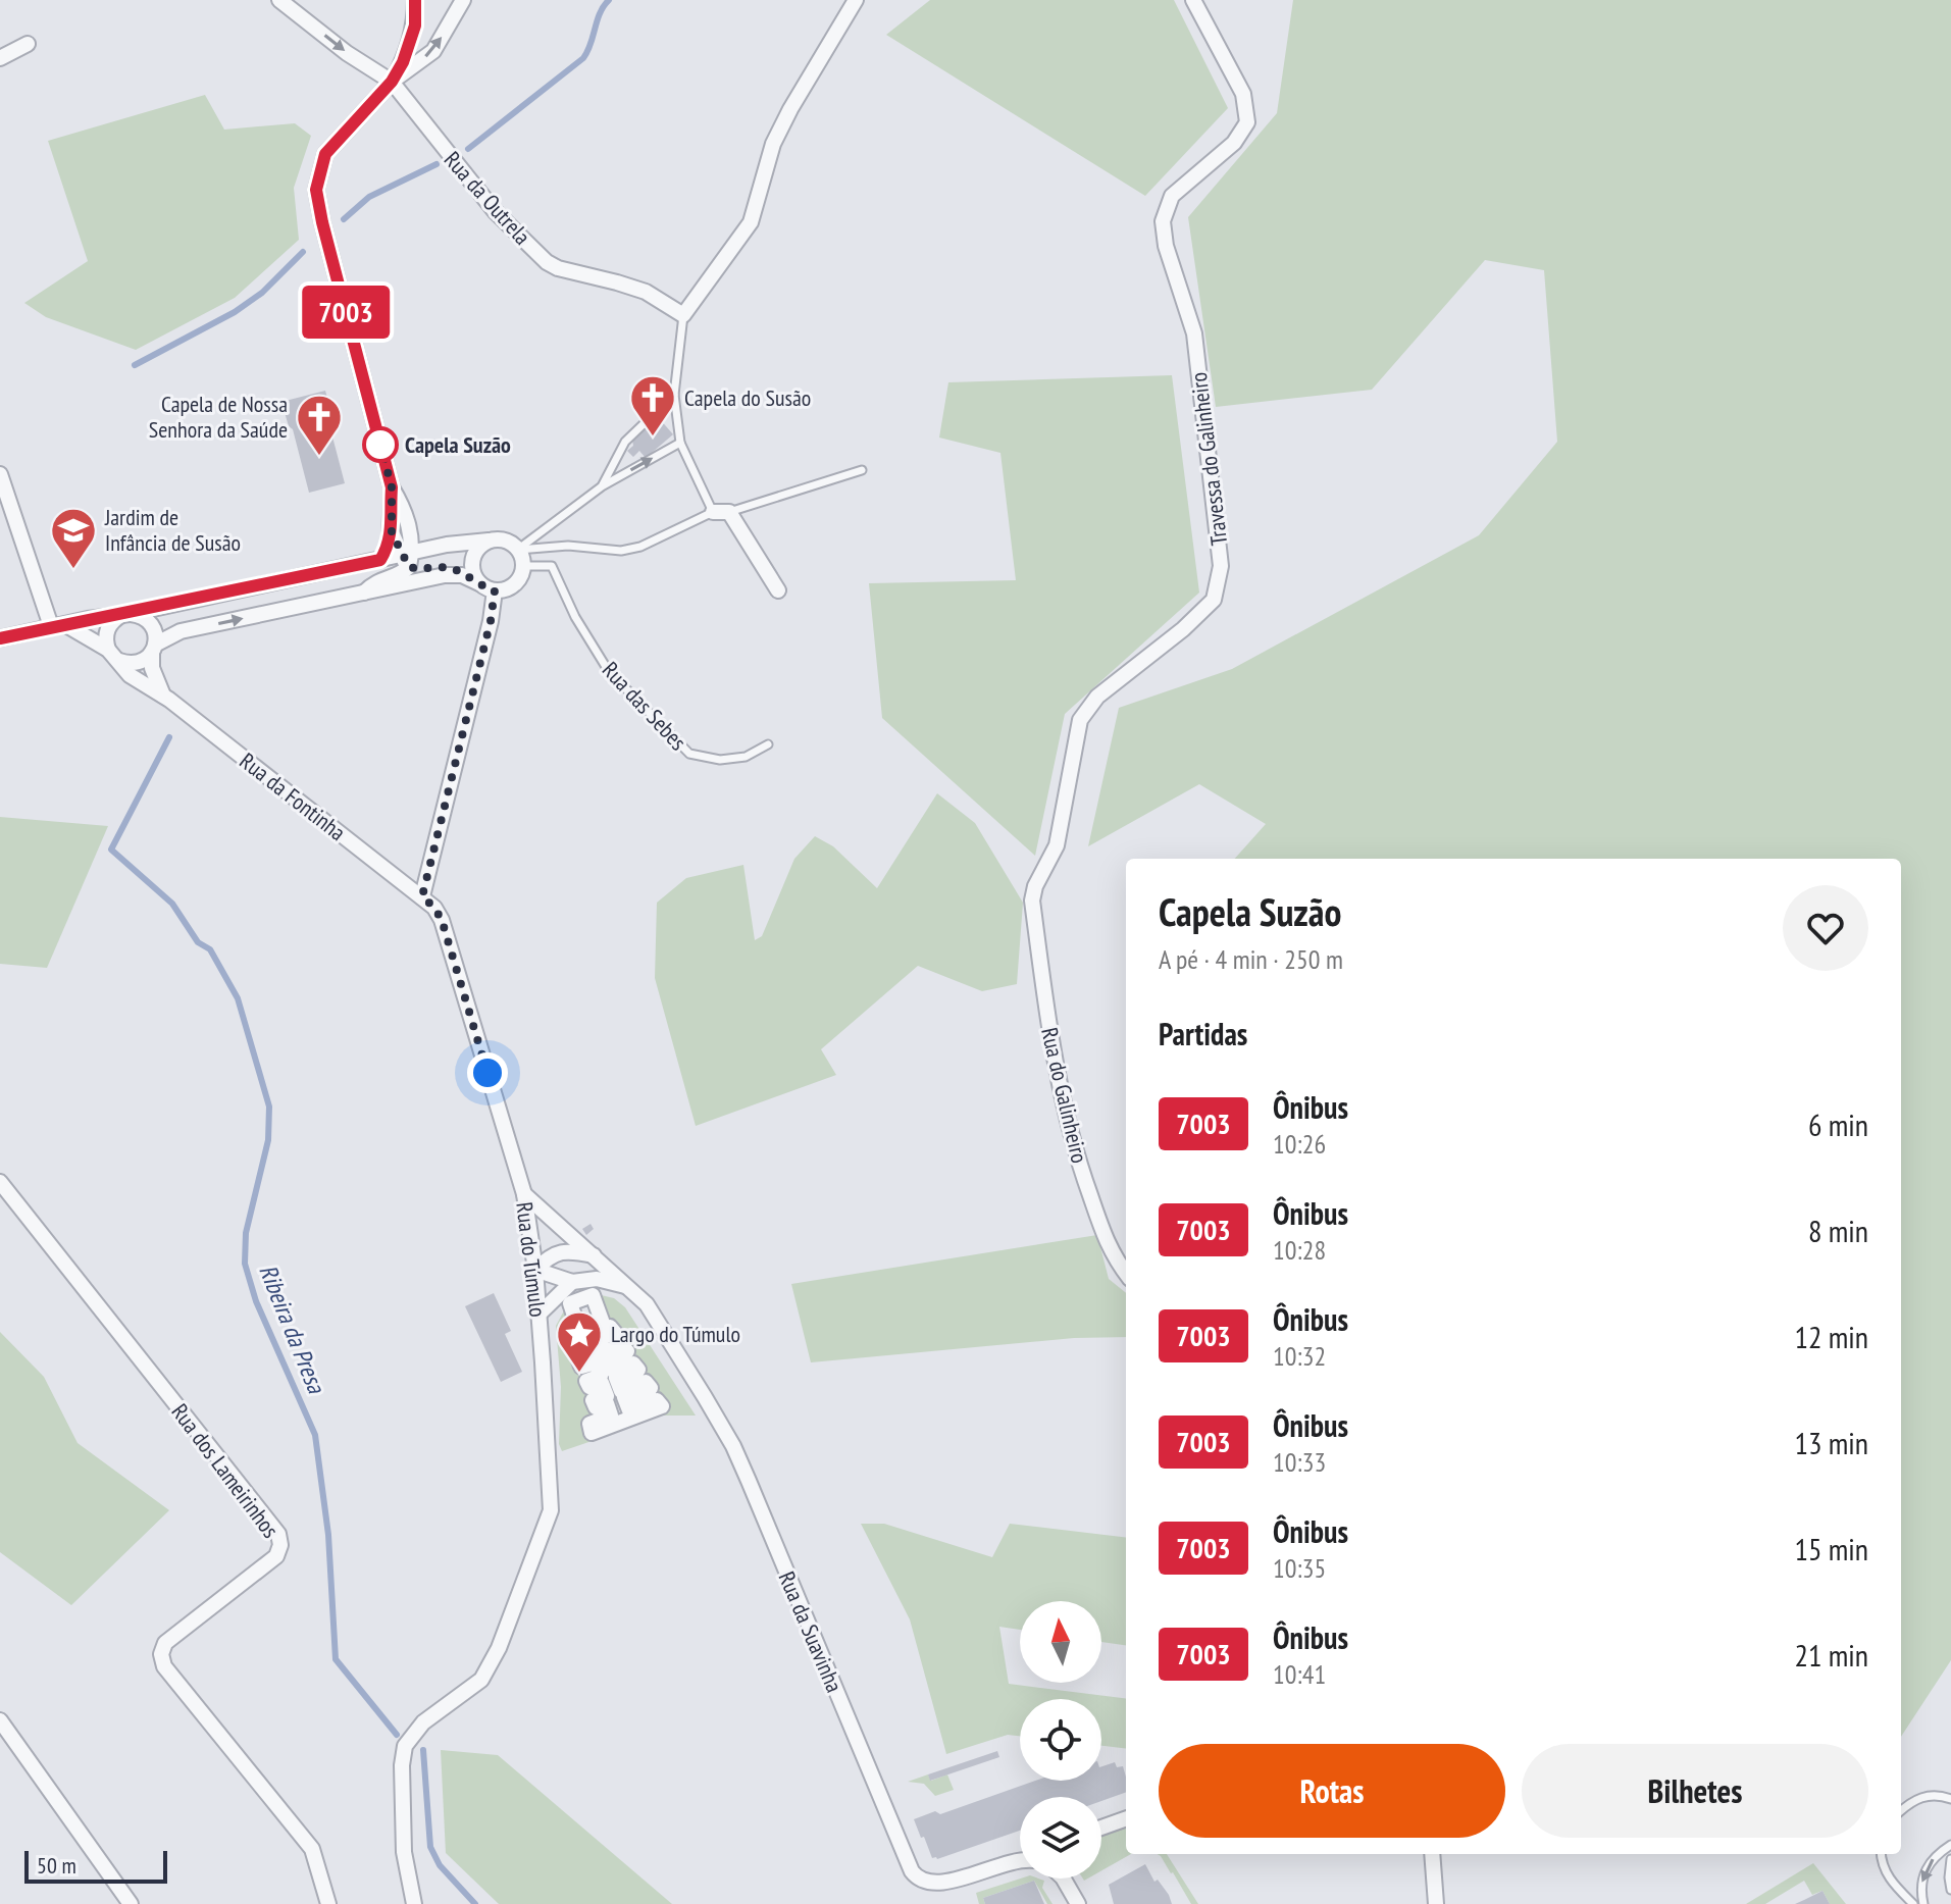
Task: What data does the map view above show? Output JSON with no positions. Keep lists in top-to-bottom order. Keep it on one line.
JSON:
{"streets":{"street":["Rua da Outrela","Travessa do Galinheiro","Rua da Fontinha","Rua do Galinheiro","Rua do Túmulo","Rua dos Lameirinhos","Rua da Suavinha"],"lane":["Rua das Sebes"]},"crossings":[["Travessa do Galinheiro","Rua do Galinheiro"],["Rua da Fontinha","Rua do Túmulo"],["Rua do Túmulo","Rua da Suavinha"]],"water":["Ribeira da Presa"],"places":{"church":["Capela do Susão","Capela de Nossa Senhora da Saúde"],"other":["Capela Suzão"],"school or university":["Jardim de Infância de Susão"],"place":["Largo do Túmulo"]},"lines":["bus line 7003"],"scale_bar":"50 m","north":"top","page":{"on_map":"7003","heading":[["Capela Suzão","A pé · 4 min · 250 m"],"Partidas"],"list":[{"mark":"7003","name":"Ônibus","note":"10:26","value":"6 min"},{"mark":"7003","name":"Ônibus","note":"10:28","value":"8 min"},{"mark":"7003","name":"Ônibus","note":"10:32","value":"12 min"},{"mark":"7003","name":"Ônibus","note":"10:33","value":"13 min"},{"mark":"7003","name":"Ônibus","note":"10:35","value":"15 min"},{"mark":"7003","name":"Ônibus","note":"10:41","value":"21 min"}],"buttons":["Rotas","Bilhetes"],"scale":"50 m"}}
